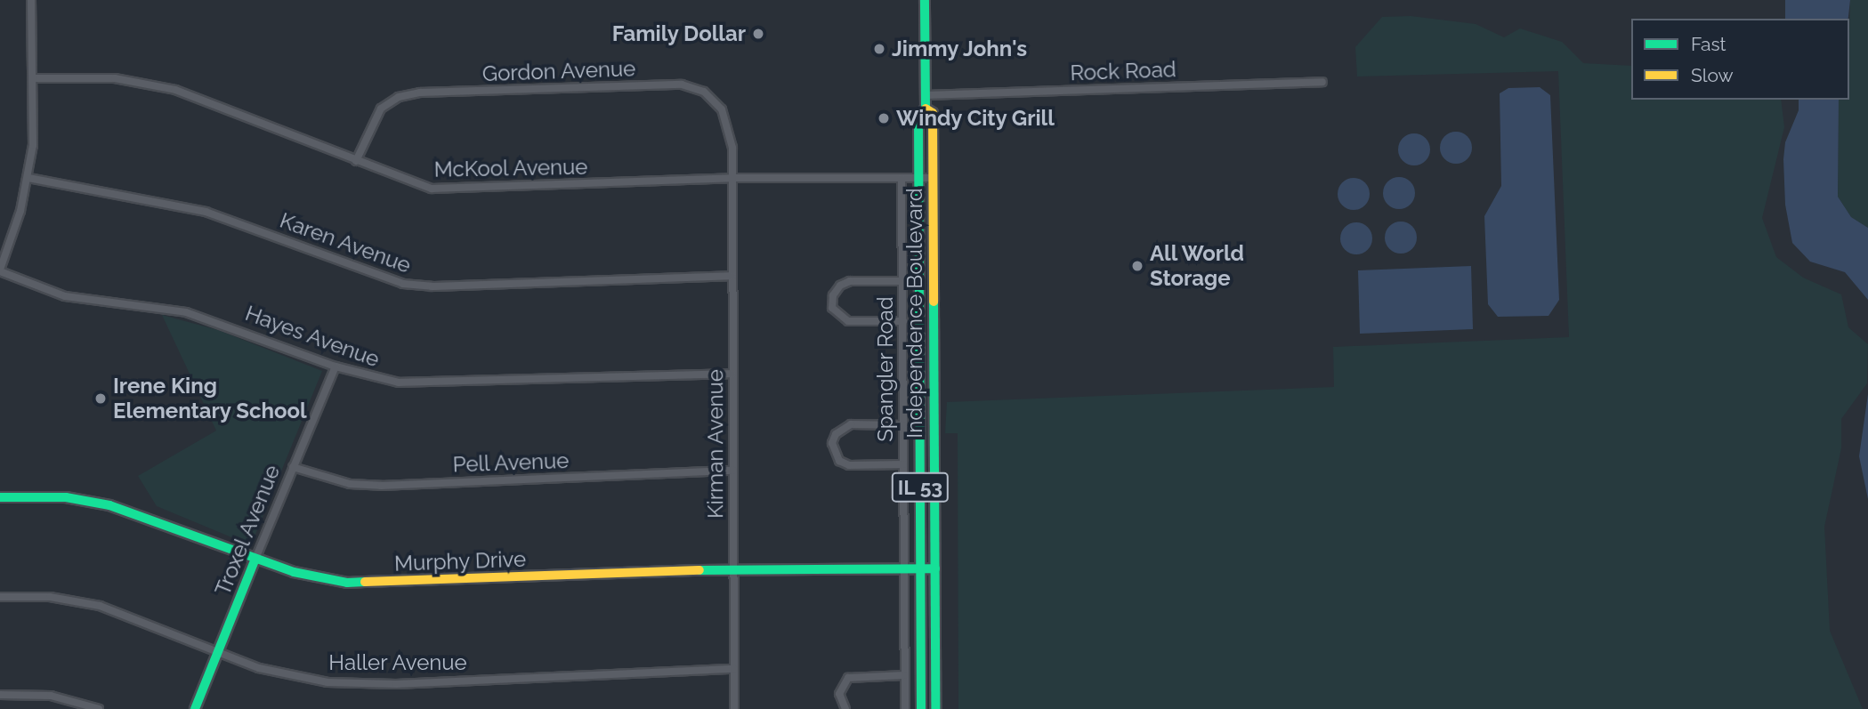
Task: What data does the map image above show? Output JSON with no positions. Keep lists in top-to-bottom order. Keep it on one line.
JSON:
{"streets":{"main road":["Independence Boulevard","IL 53","Troxel Avenue","Murphy Drive"],"street":["Gordon Avenue","Rock Road","McKool Avenue","Karen Avenue","Hayes Avenue","Spangler Road","Kirman Avenue","Pell Avenue","Haller Avenue"]},"crossings":[["Gordon Avenue","McKool Avenue"],["Gordon Avenue","Kirman Avenue"],["Rock Road","Independence Boulevard"],["McKool Avenue","Independence Boulevard"],["McKool Avenue","Spangler Road"],["McKool Avenue","Kirman Avenue"],["Karen Avenue","Kirman Avenue"],["Independence Boulevard","Murphy Drive"],["Hayes Avenue","Kirman Avenue"],["Hayes Avenue","Troxel Avenue"],["Spangler Road","Murphy Drive"],["Kirman Avenue","Pell Avenue"],["Kirman Avenue","Murphy Drive"],["Kirman Avenue","Haller Avenue"],["Pell Avenue","Troxel Avenue"],["Troxel Avenue","Murphy Drive"],["Troxel Avenue","Haller Avenue"]],"places":["Family Dollar","Jimmy John's","Windy City Grill","All World Storage","Irene King Elementary School"],"legend":["Fast","Slow"]}
